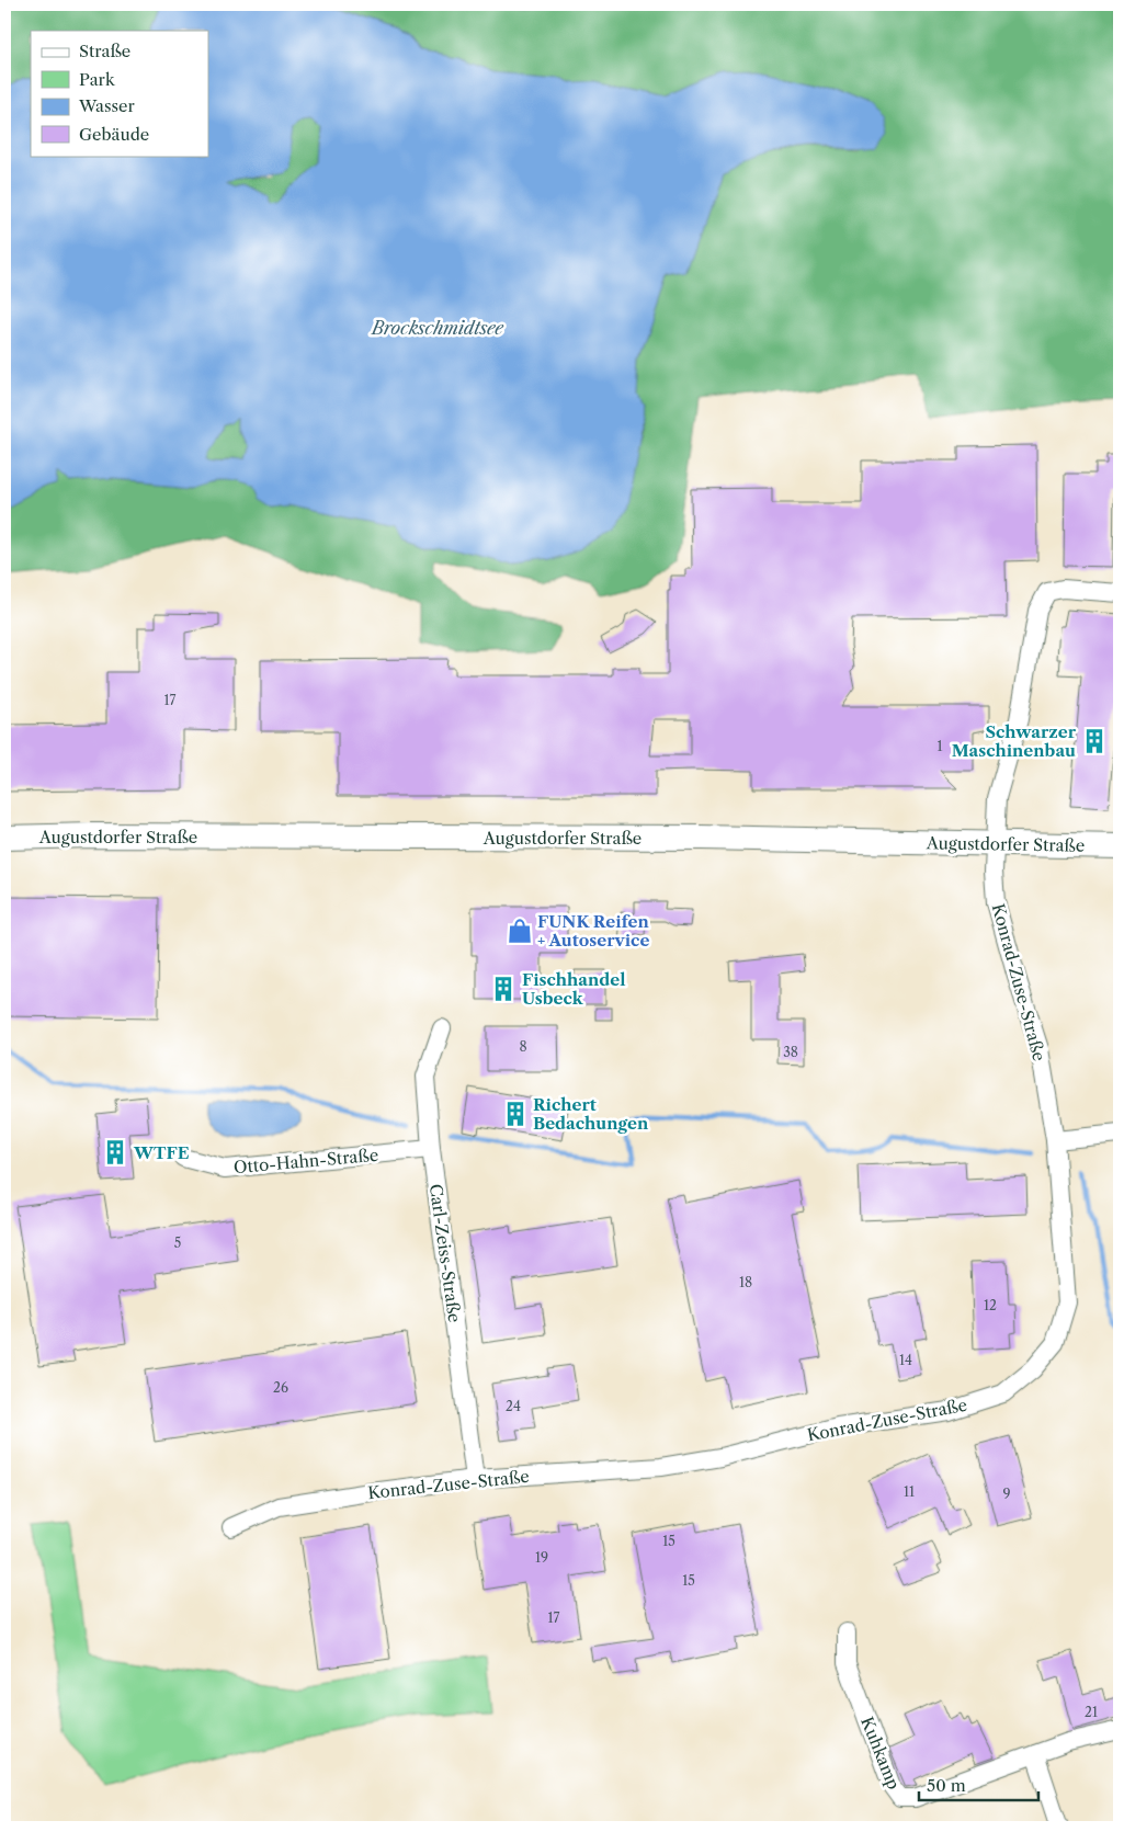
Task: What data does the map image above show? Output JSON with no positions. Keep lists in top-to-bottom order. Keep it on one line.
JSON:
{"streets":{"main road":["Augustdorfer Straße"],"street":["Konrad-Zuse-Straße","Otto-Hahn-Straße","Carl-Zeiss-Straße","Kuhkamp"]},"crossings":[["Augustdorfer Straße","Konrad-Zuse-Straße"],["Konrad-Zuse-Straße","Carl-Zeiss-Straße"],["Otto-Hahn-Straße","Carl-Zeiss-Straße"]],"water":["Brockschmidtsee"],"places":{"building":["Schwarzer Maschinenbau","Fischhandel Usbeck","Richert Bedachungen","WTFE"],"shop":["FUNK Reifen + Autoservice"]},"house_numbers":["17","1","8","38","5","18","12","14","26","24","11","9","15","19","15","17","21"],"legend":["Straße","Park","Wasser","Gebäude"],"scale_bar":"50 m"}
